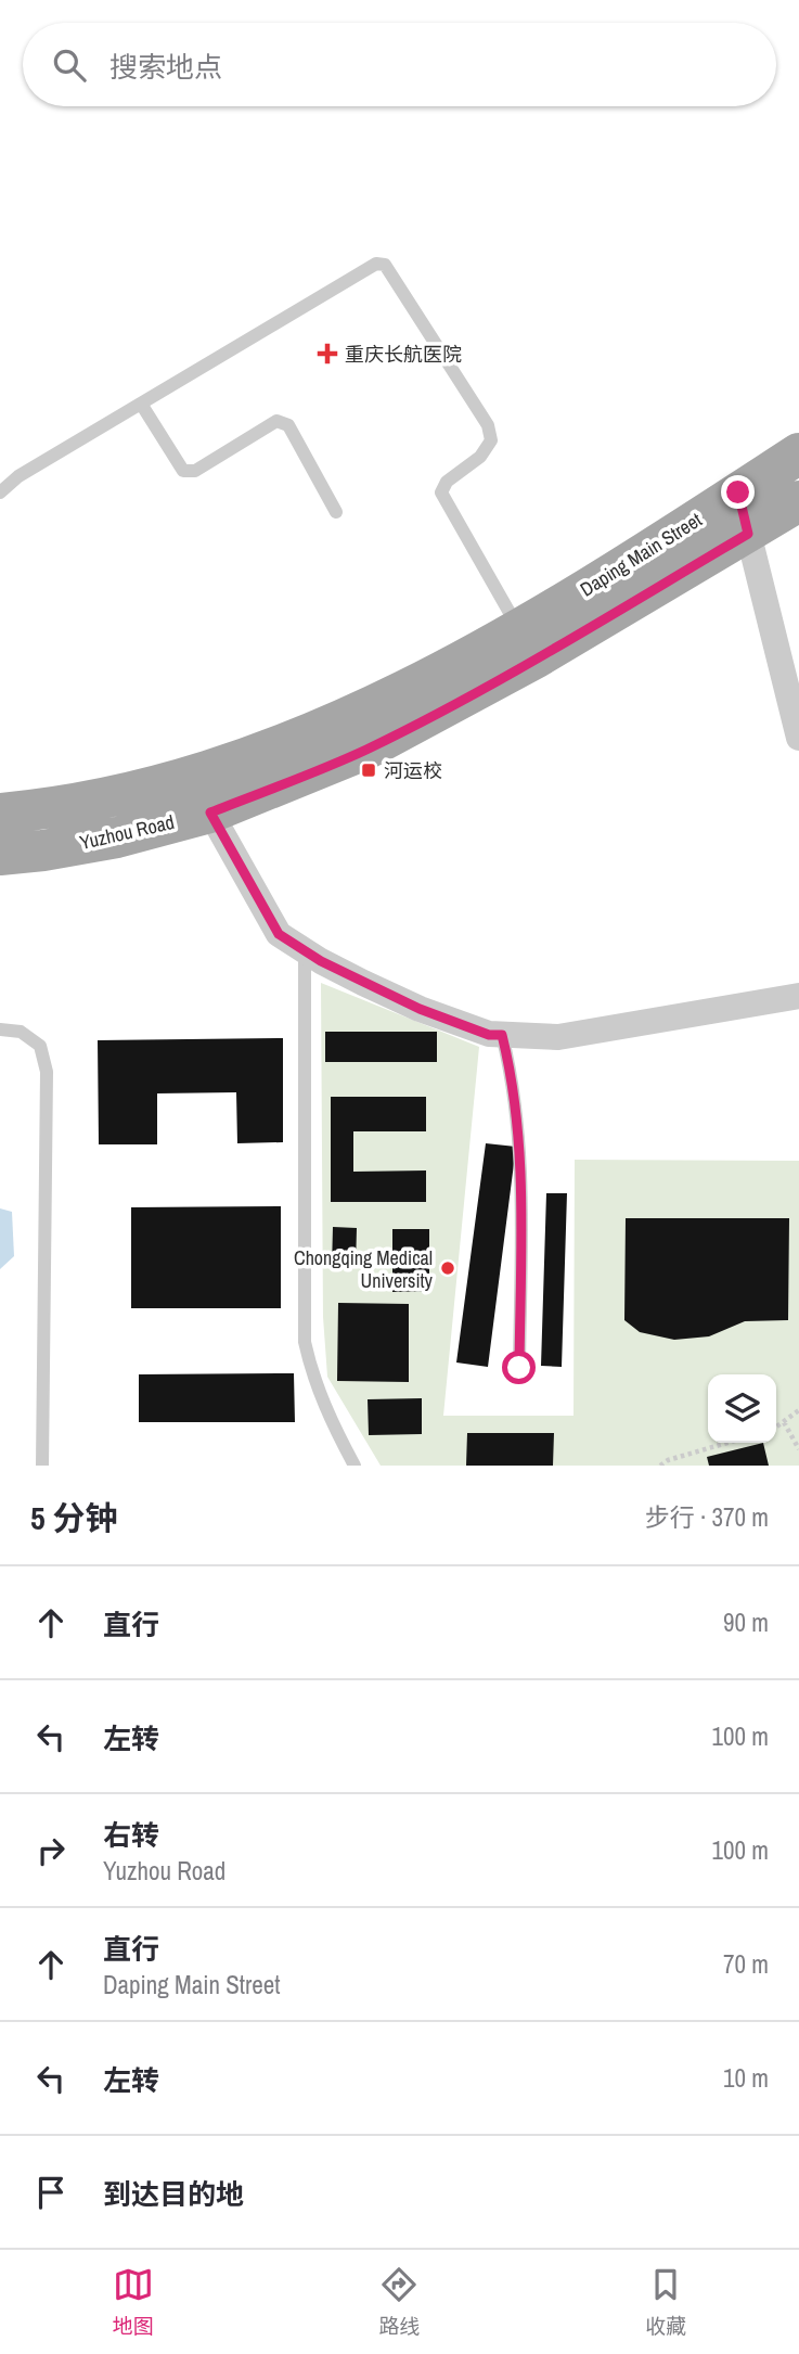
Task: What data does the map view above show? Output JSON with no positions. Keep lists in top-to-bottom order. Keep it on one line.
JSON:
{"streets":{"main road":["Daping Main Street","Yuzhou Road"]},"crossings":[["Daping Main Street","Yuzhou Road"]],"places":{"health":["重庆长航医院"],"transit":["河运校"],"other":["Chongqing Medical University"]},"page":{"search":"搜索地点","heading":["5 分钟","步行 · 370 m"],"list":[["直行","90 m"],["左转","100 m"],["右转","Yuzhou Road","100 m"],["直行","Daping Main Street","70 m"],["左转","10 m"],"到达目的地"],"nav":["地图","路线","收藏"]}}
